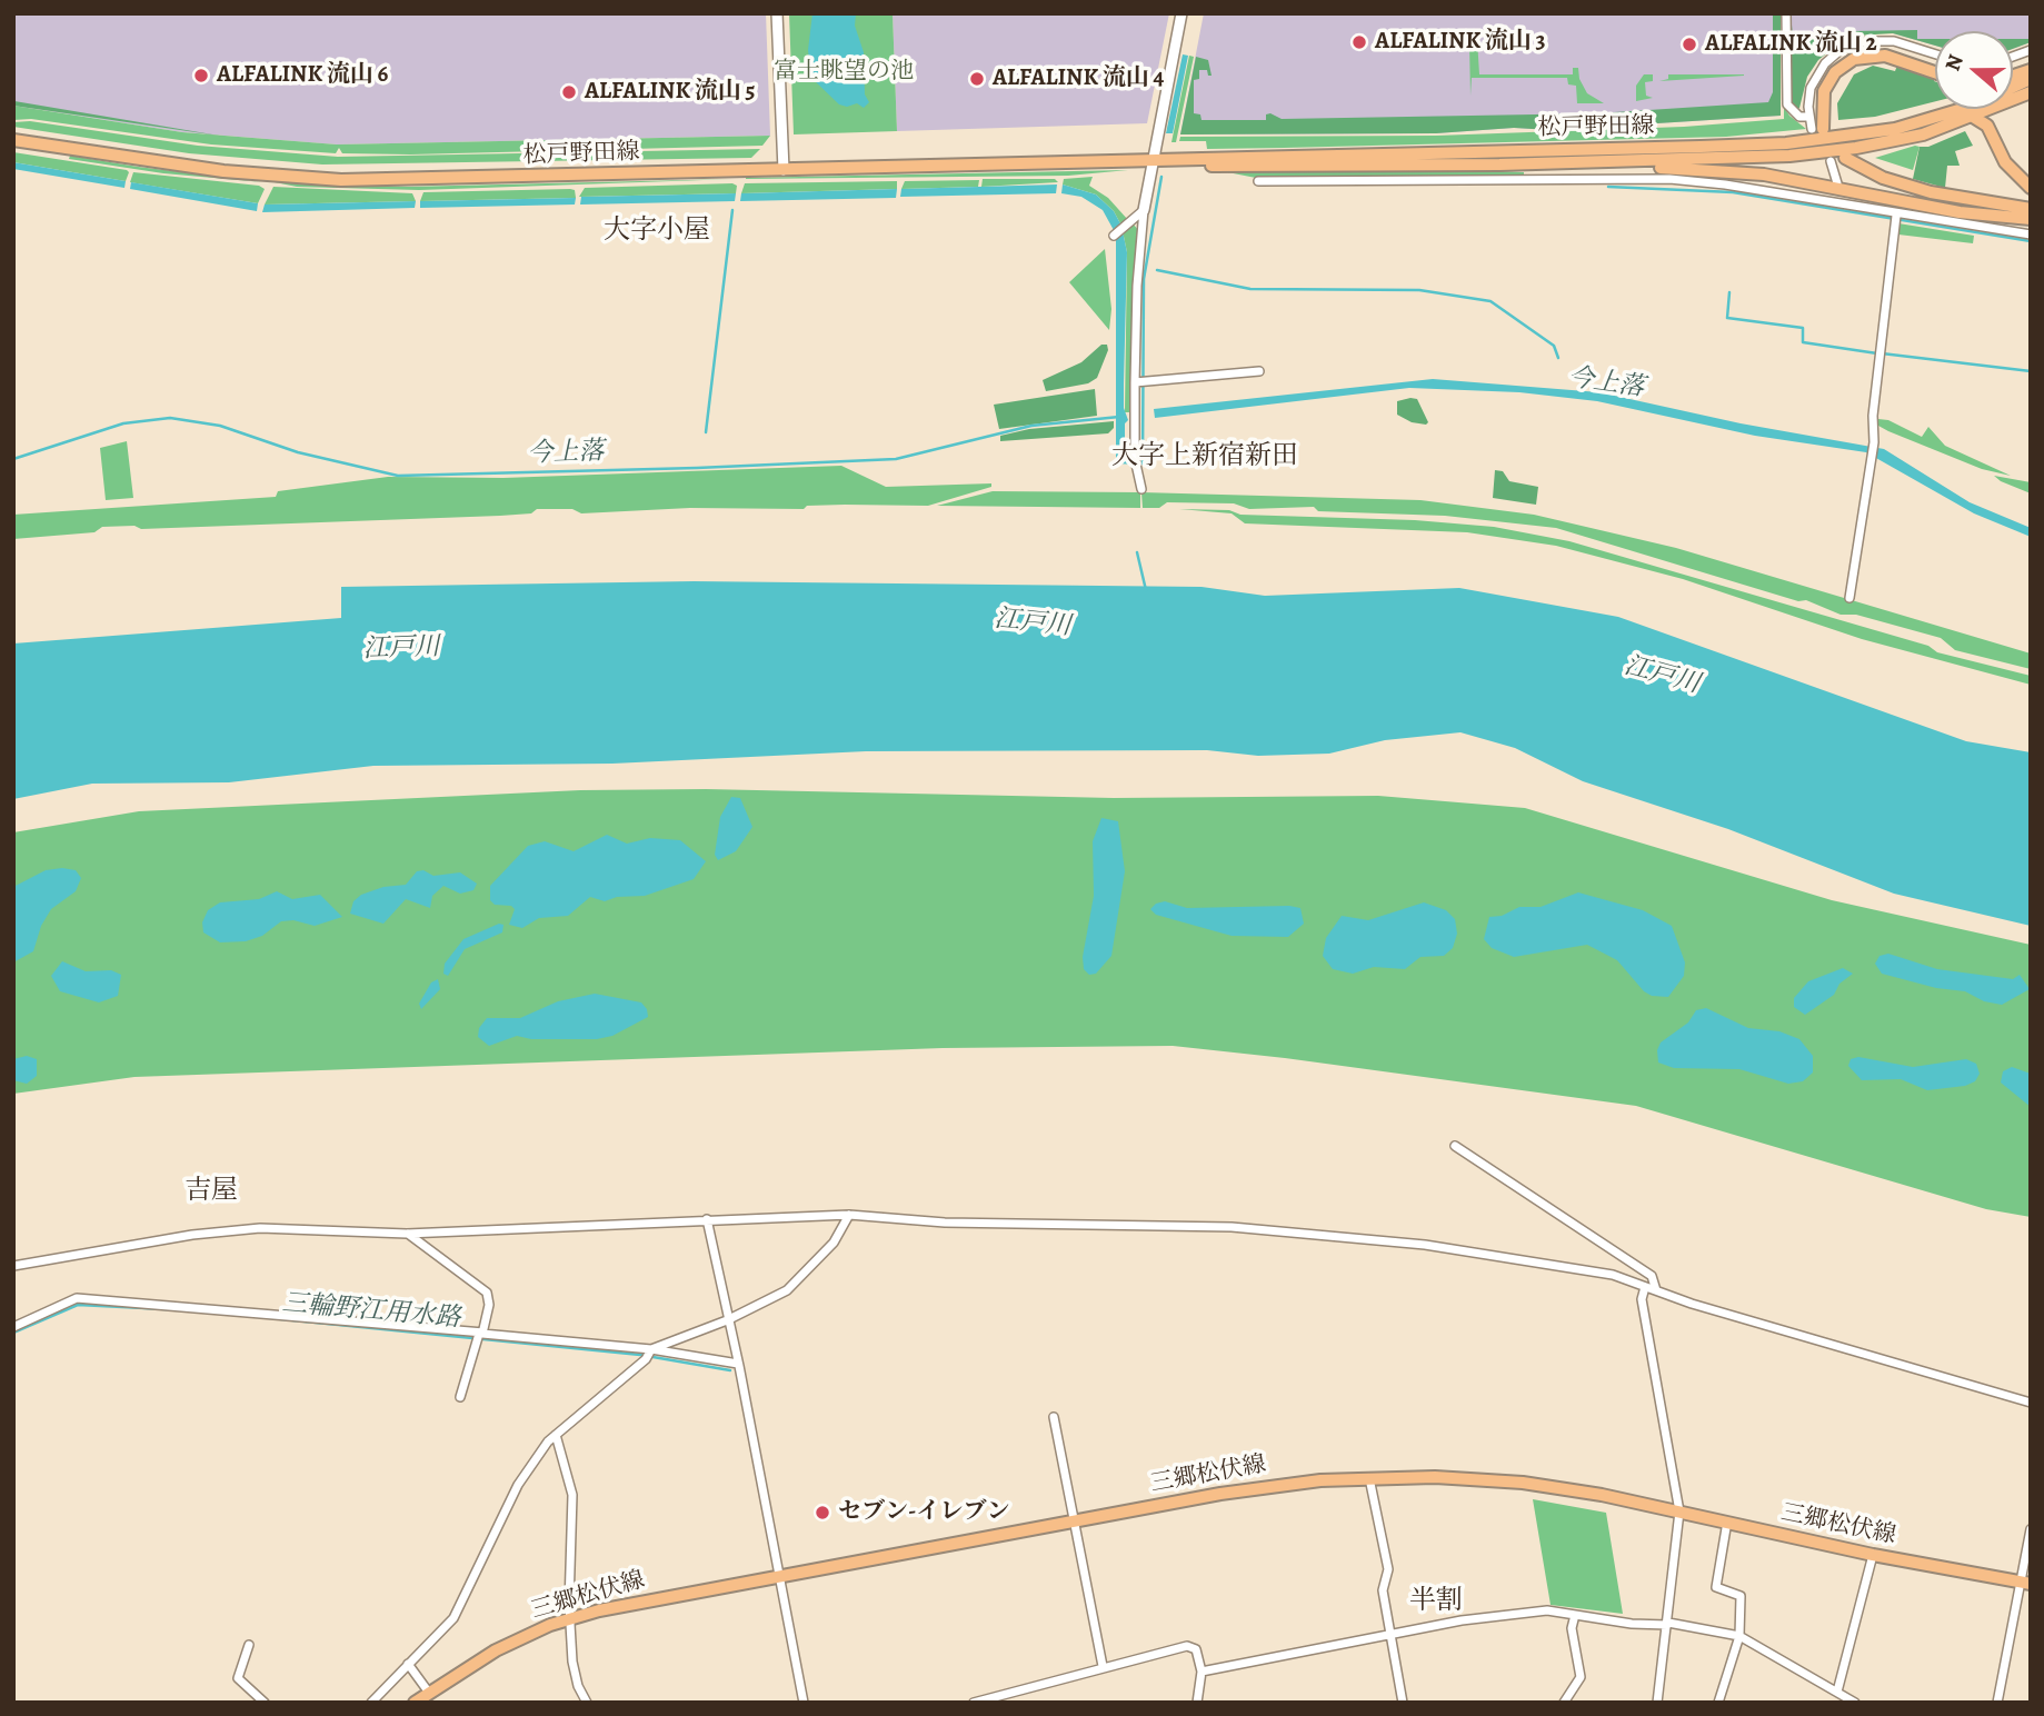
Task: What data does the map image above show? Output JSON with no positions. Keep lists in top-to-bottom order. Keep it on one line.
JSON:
{"streets":{"main road":["松戸野田線","三郷松伏線"]},"districts":["大字小屋","大字上新宿新田","吉屋","半割"],"water":["今上落","江戸川","三輪野江用水路"],"parks":["富士眺望の池"],"places":["ALFALINK 流山 3","ALFALINK 流山 2","ALFALINK 流山 6","ALFALINK 流山 4","ALFALINK 流山 5","セブン-イレブン"],"north":"left"}
